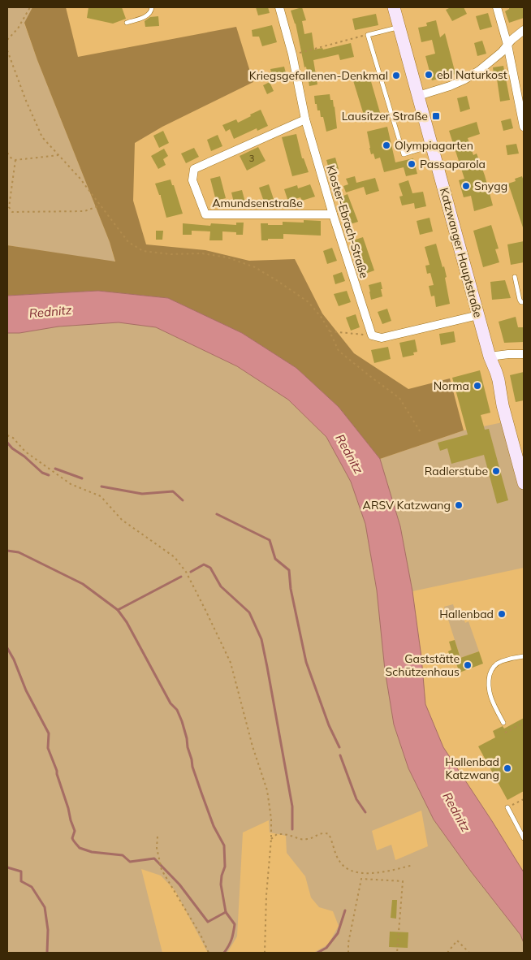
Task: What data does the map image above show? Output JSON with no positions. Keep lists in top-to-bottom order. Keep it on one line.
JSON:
{"streets":{"main road":["Katzwanger Hauptstraße"],"street":["Amundsenstraße","Kloster-Ebrach-Straße"]},"crossings":[["Amundsenstraße","Kloster-Ebrach-Straße"]],"water":["Rednitz"],"places":{"other":["ebl Naturkost","Kriegsgefallenen-Denkmal","Olympiagarten","Passaparola","Snygg","Norma","Radlerstube","ARSV Katzwang","Hallenbad","Gaststätte Schützenhaus","Hallenbad Katzwang"],"transit":["Lausitzer Straße"]},"house_numbers":["3"]}
